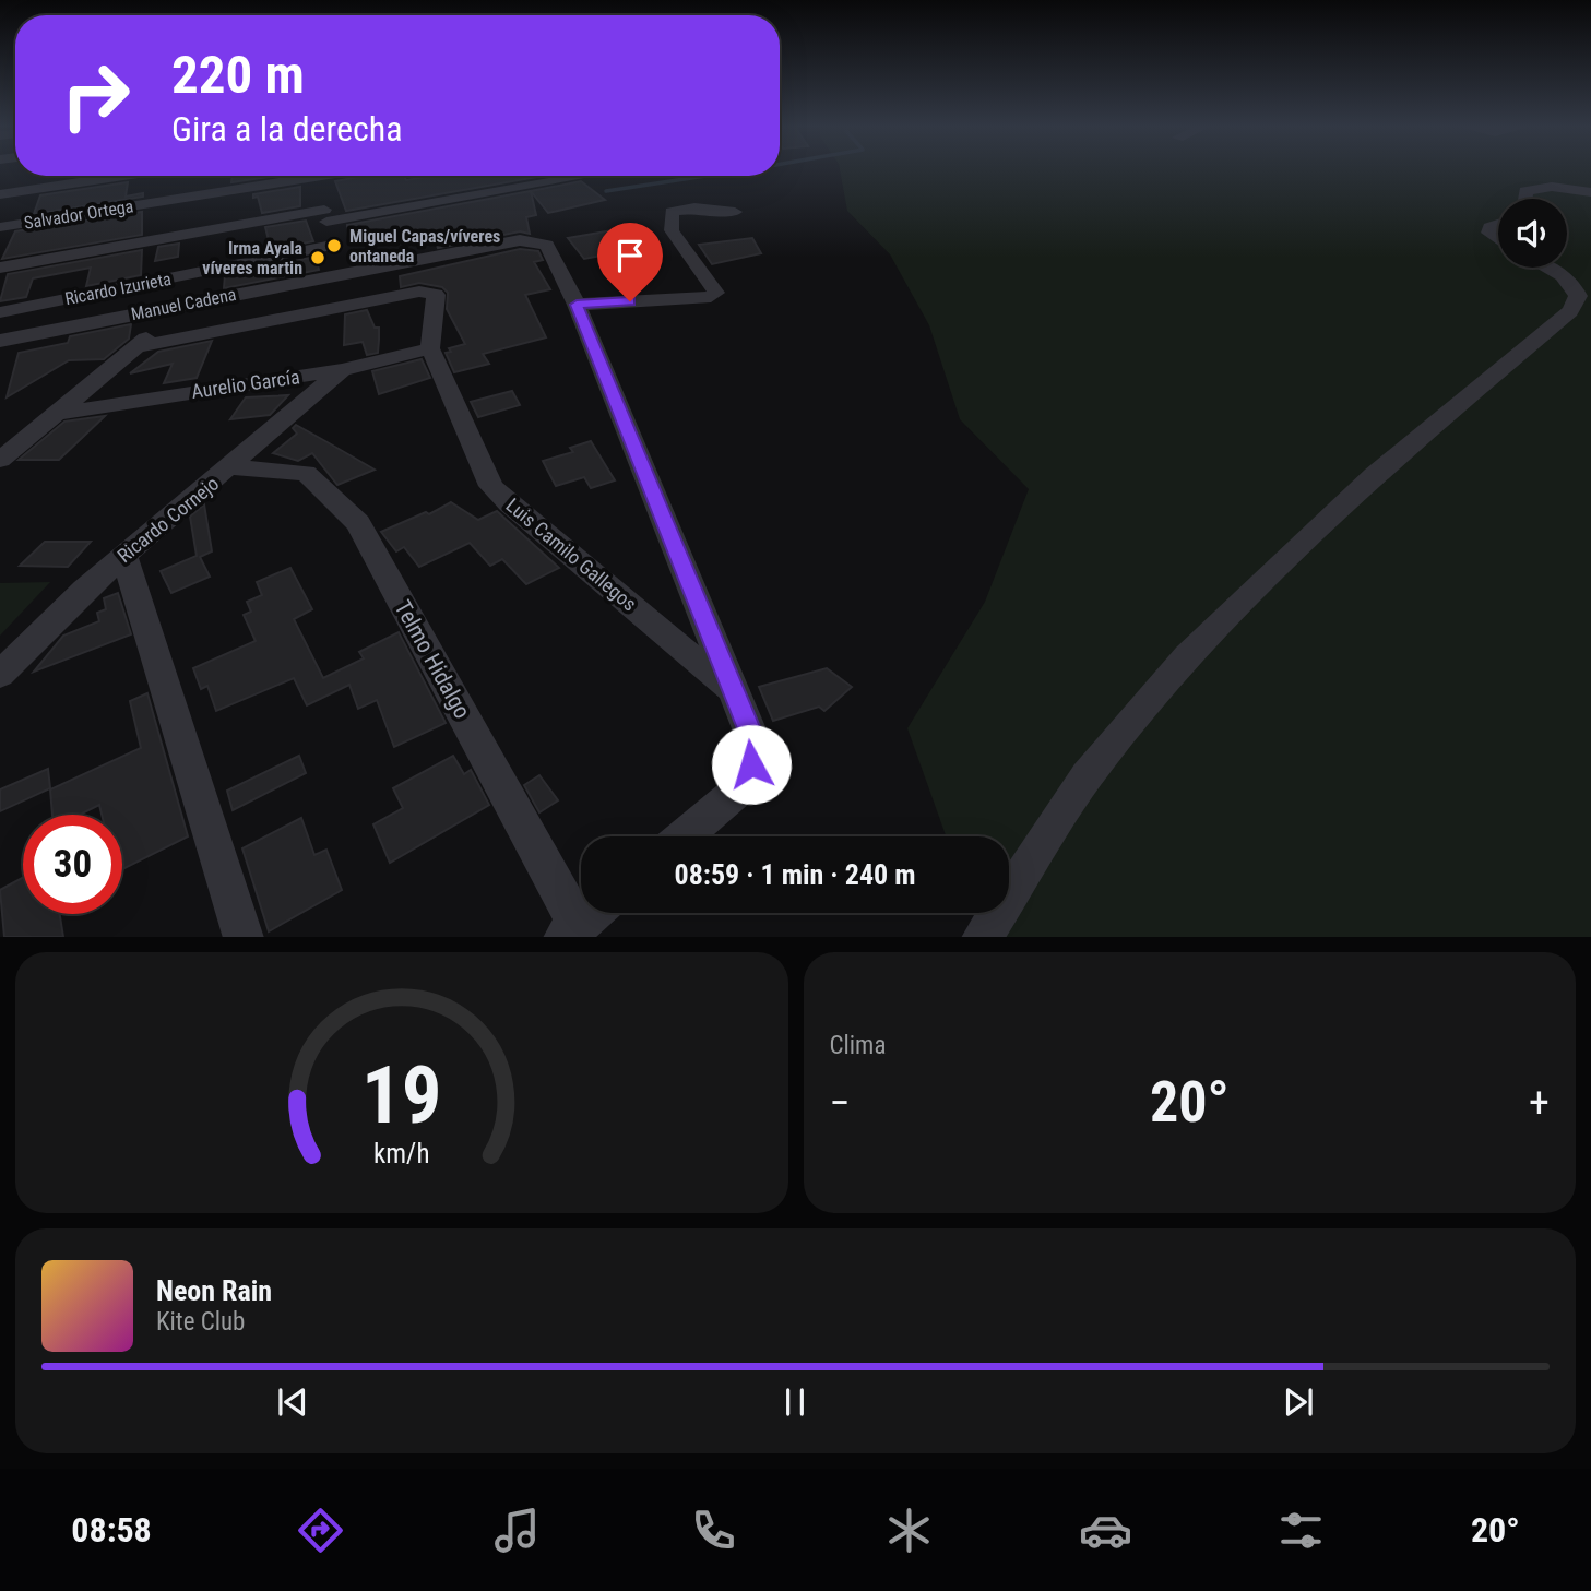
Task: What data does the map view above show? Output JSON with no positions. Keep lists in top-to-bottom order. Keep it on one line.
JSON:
{"streets":{"street":["Salvador Ortega","Ricardo Izurieta","Manuel Cadena","Aurelio García","Ricardo Cornejo","Luis Camilo Gallegos","Telmo Hidalgo"]},"crossings":[["Aurelio García","Ricardo Cornejo"],["Aurelio García","Luis Camilo Gallegos"],["Ricardo Cornejo","Telmo Hidalgo"]],"places":["Miguel Capas/víveres ontaneda","Irma Ayala víveres martin"],"page":{"turn":["220 m","Gira a la derecha"],"limit":"30","trip":"08:59 · 1 min · 240 m","tile":"Clima","heat":["−","20°","+"],"song":["Neon Rain","Kite Club"],"tabs":["08:58","20°"],"gauge":["19","km/h"]}}
